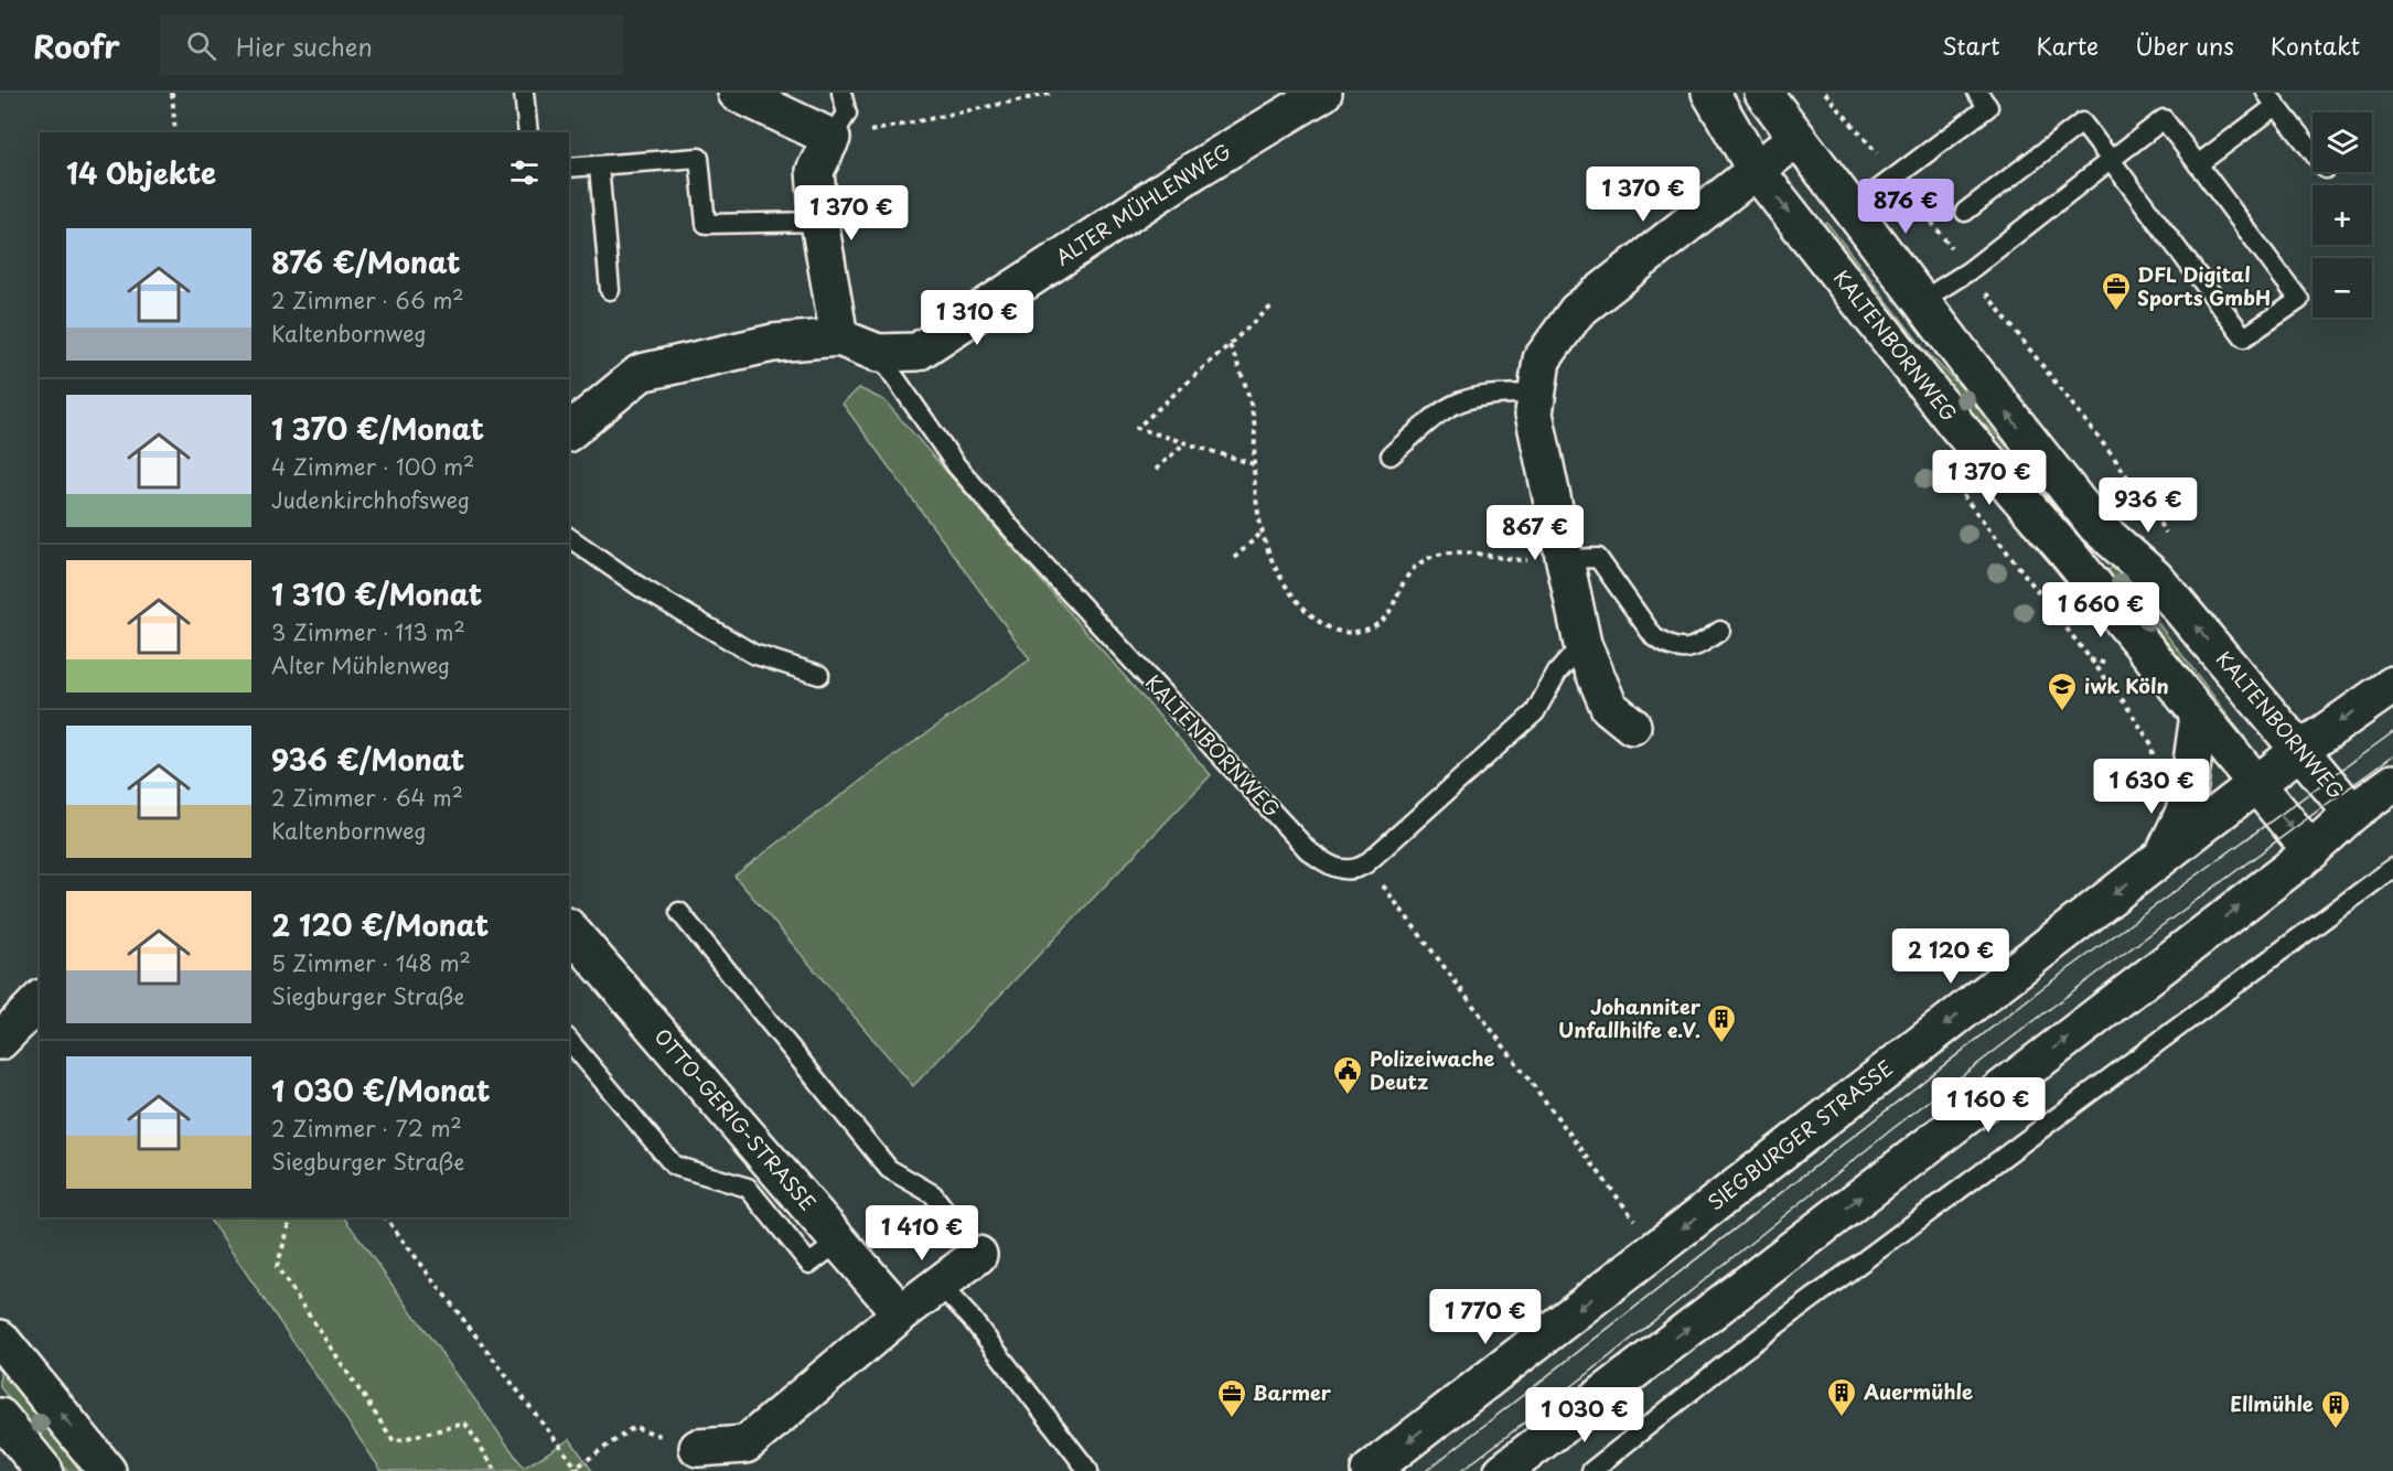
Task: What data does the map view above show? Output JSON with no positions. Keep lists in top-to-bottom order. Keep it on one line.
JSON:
{"streets":{"street":["ALTER MÜHLENWEG","KALTENBORNWEG","OTTO-GERIG-STRASSE","SIEGBURGER STRASSE"]},"crossings":[["ALTER MÜHLENWEG","KALTENBORNWEG"],["KALTENBORNWEG","SIEGBURGER STRASSE"]],"places":{"office":["DFL Digital Sports GmbH","Barmer"],"school or university":["iwk Köln"],"building":["Johanniter Unfallhilfe e.V.","Auermühle","Ellmühle"],"public building":["Polizeiwache Deutz"]},"page":{"header":"Roofr","search":"Hier suchen","nav":["Start","Karte","Über uns","Kontakt"],"map_buttons":["+","−"],"heading":"14 Objekte","price":["1 370 €","876 €","1 370 €","1 310 €","1 370 €","936 €","867 €","1 660 €","1 630 €","2 120 €","1 160 €","1 410 €","1 770 €","1 030 €"],"list":[{"name":"876 €/Monat","note":"2 Zimmer · 66 m² · Kaltenbornweg"},{"name":"1 370 €/Monat","note":"4 Zimmer · 100 m² · Judenkirchhofsweg"},{"name":"1 310 €/Monat","note":"3 Zimmer · 113 m² · Alter Mühlenweg"},{"name":"936 €/Monat","note":"2 Zimmer · 64 m² · Kaltenbornweg"},{"name":"2 120 €/Monat","note":"5 Zimmer · 148 m² · Siegburger Straße"},{"name":"1 030 €/Monat","note":"2 Zimmer · 72 m² · Siegburger Straße"}]}}
